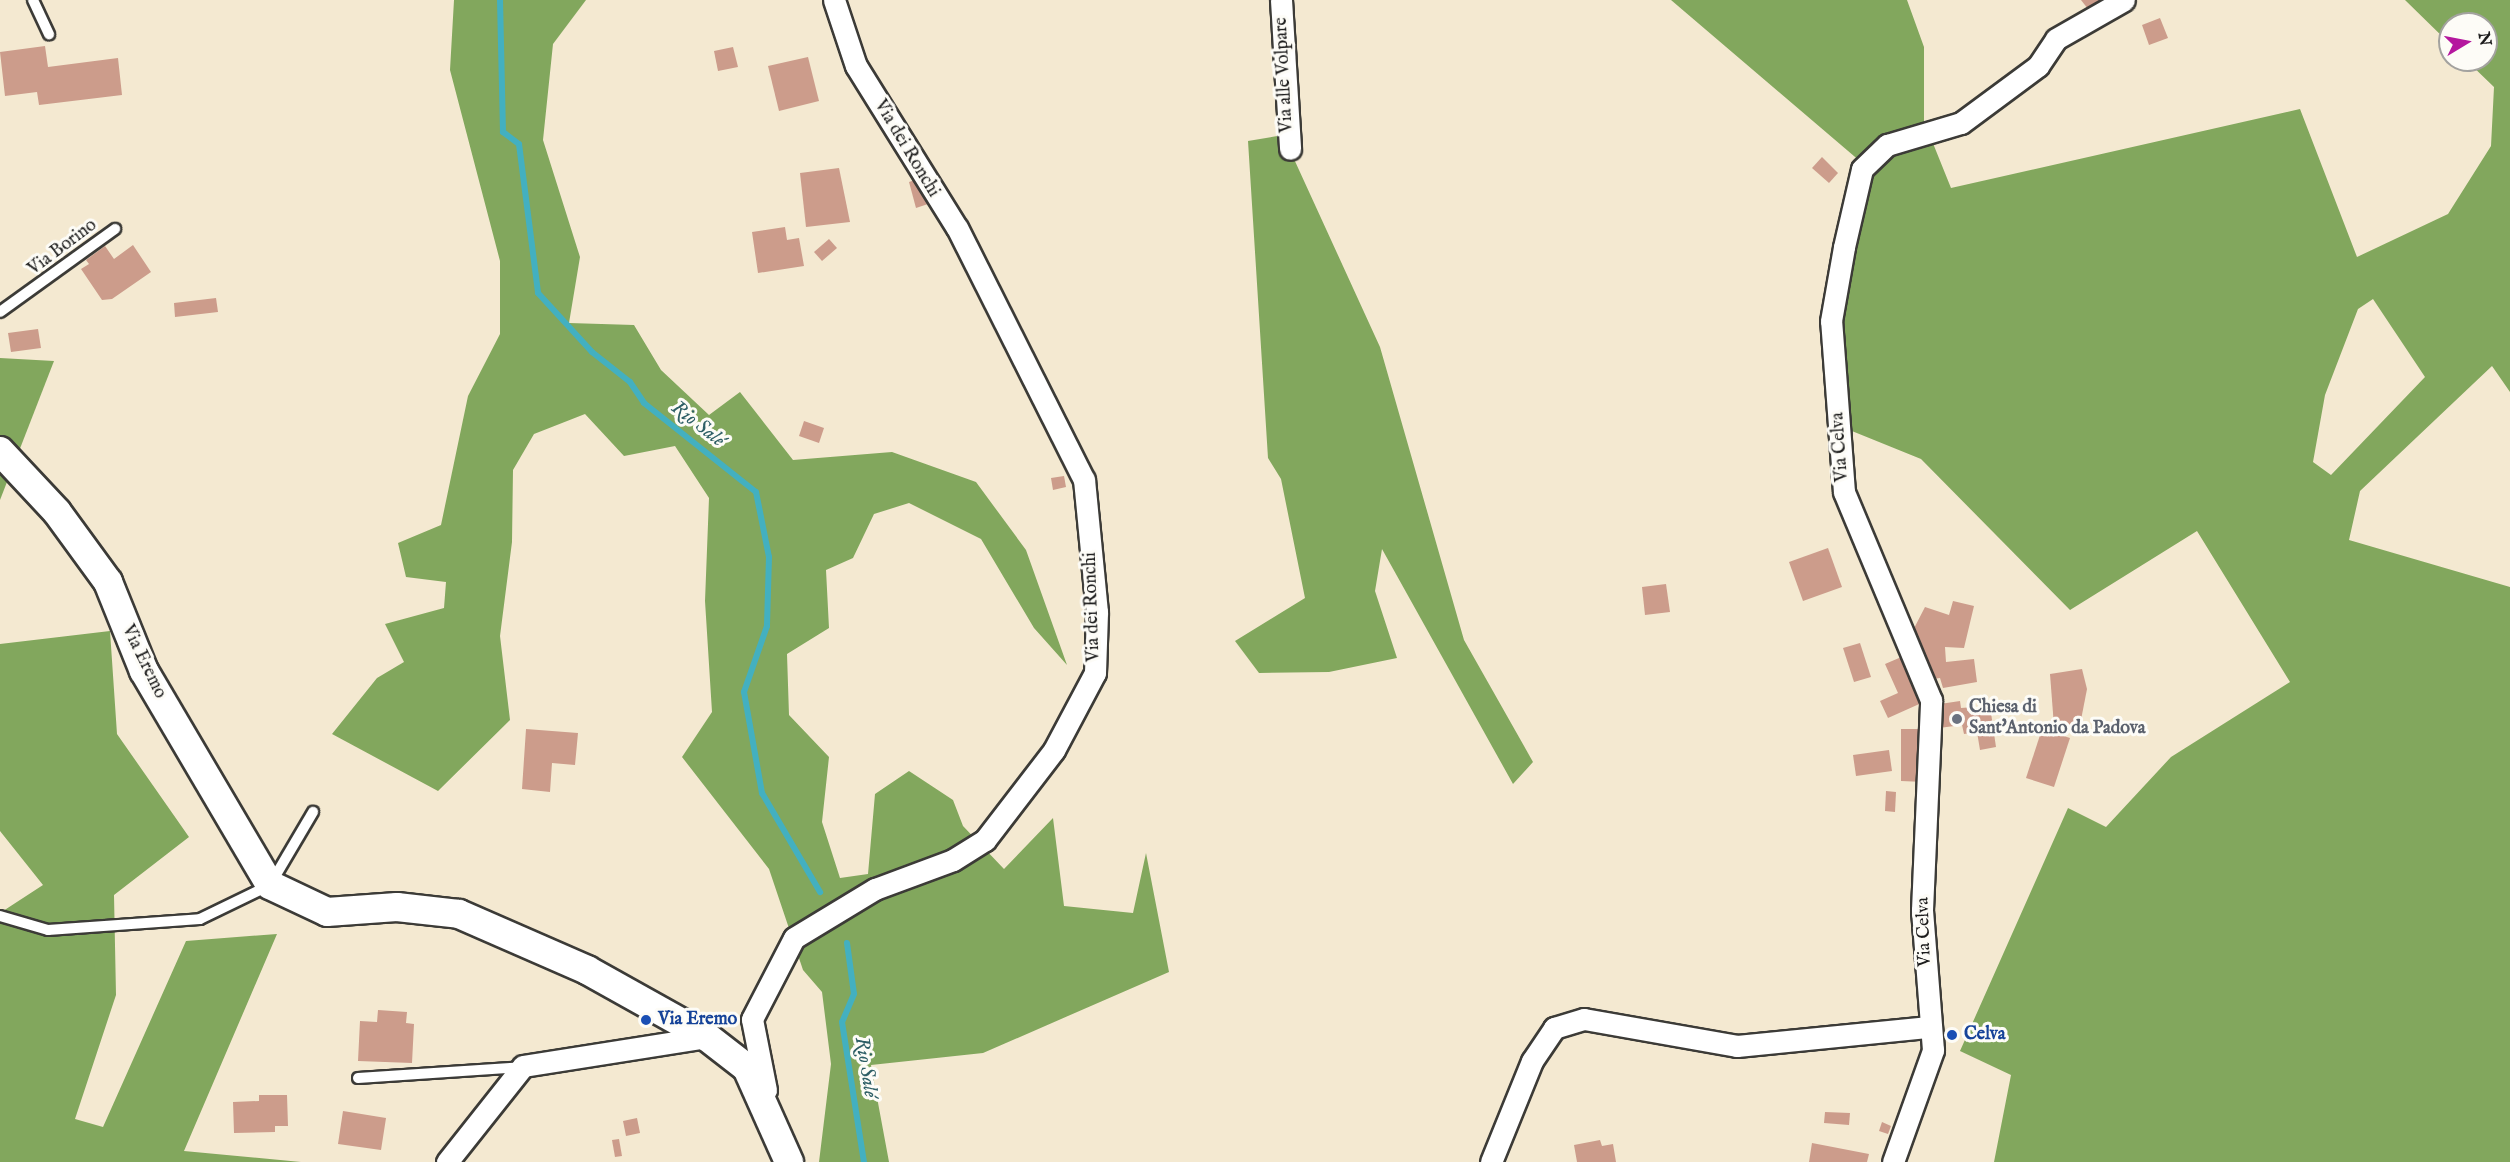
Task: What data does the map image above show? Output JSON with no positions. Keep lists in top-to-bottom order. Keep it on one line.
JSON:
{"streets":{"street":["Via alle Volpare","Via dei Ronchi","Via Celva","Via Eremo"],"lane":["Via Borino"]},"water":["Rio Salé"],"places":["Chiesa di Sant'Antonio da Padova","Via Eremo","Celva"],"north":"right"}
